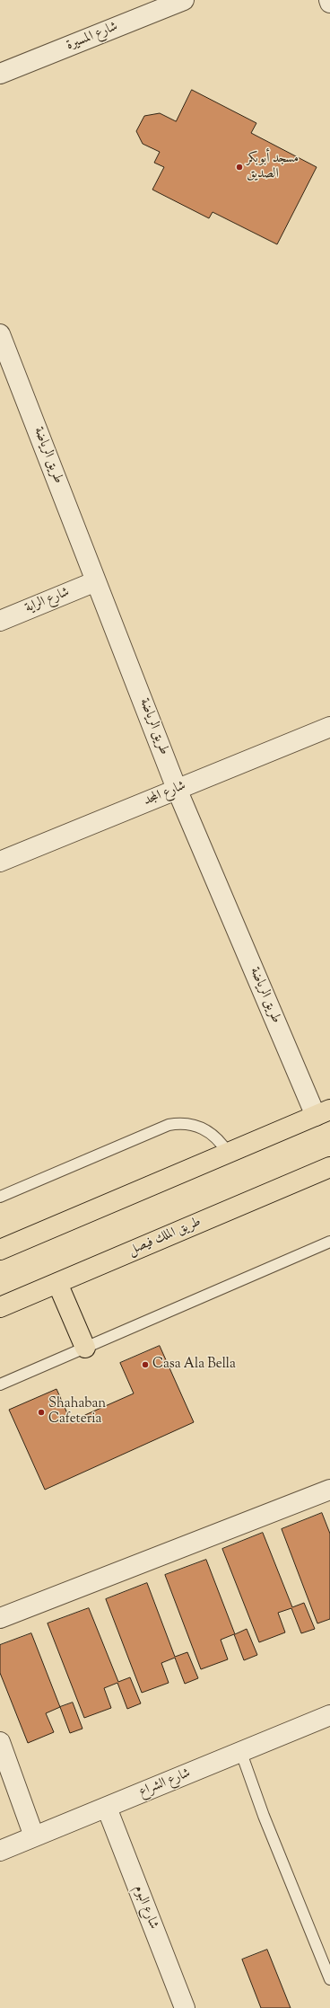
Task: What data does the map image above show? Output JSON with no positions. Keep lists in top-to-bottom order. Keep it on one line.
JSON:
{"streets":{"main road":["طريق الملك فيصل"],"street":["شارع المسيرة","طريق الرياضة","شارع الراية","شارع المجد","شارع الشراع","شارع البوم"]},"crossings":[["طريق الرياضة","شارع الراية"],["طريق الرياضة","شارع المجد"],["شارع الشراع","شارع البوم"]],"places":["مسجد أبوبكر الصديق","Casa Ala Bella","Shahaban Cafeteria"]}
